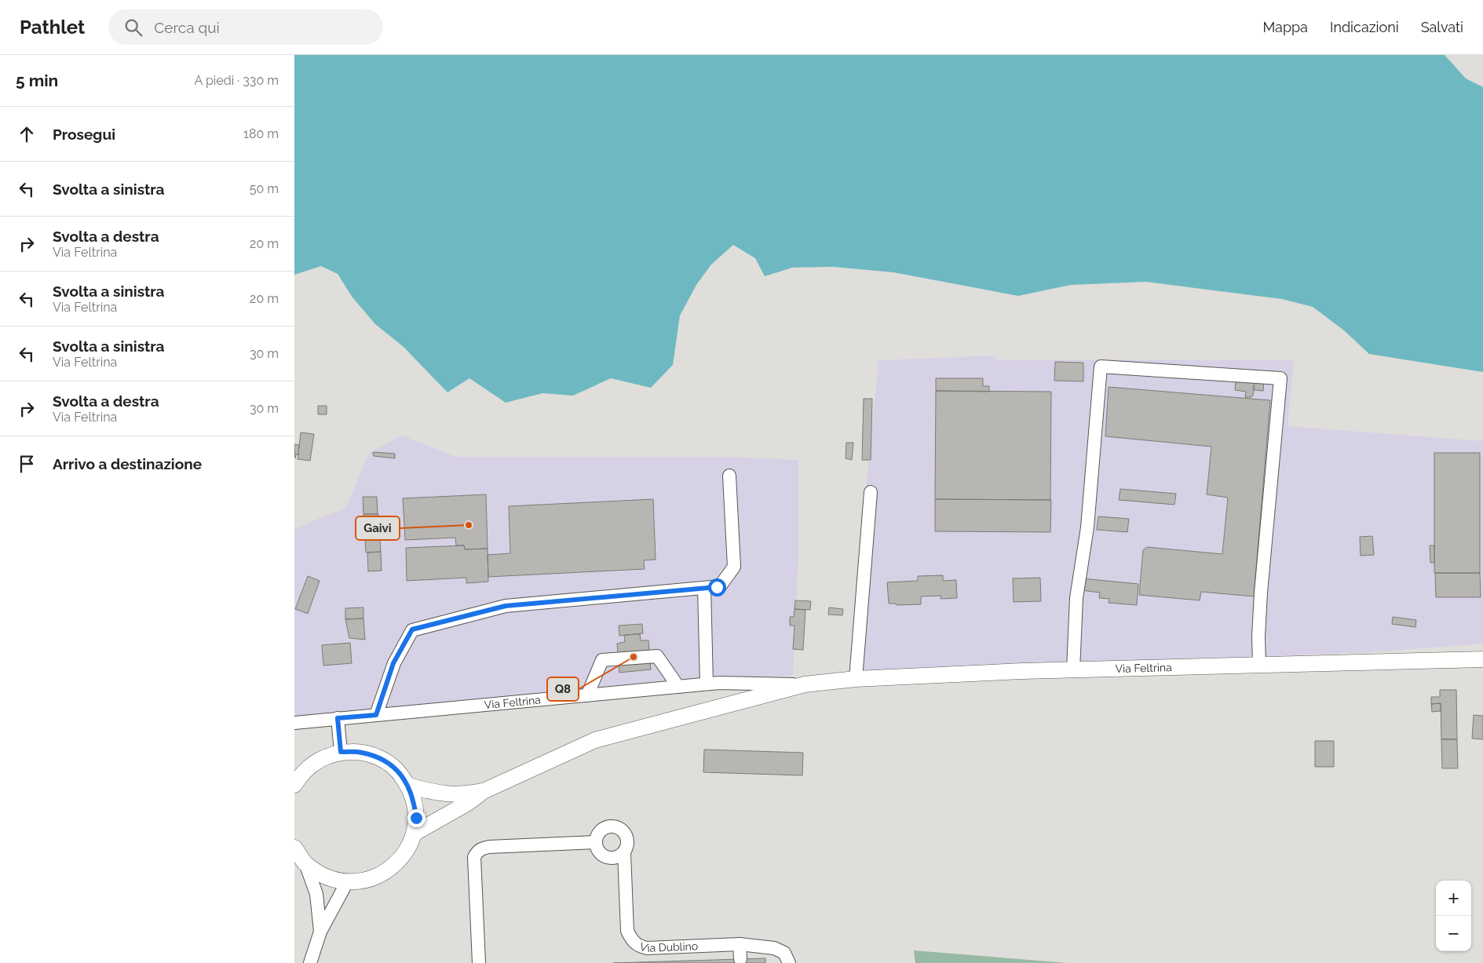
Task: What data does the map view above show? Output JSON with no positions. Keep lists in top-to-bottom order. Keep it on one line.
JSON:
{"streets":{"main road":["Via Feltrina"],"street":["Via Dublino"]},"places":["Gaivi","Q8"],"page":{"header":"Pathlet","search":"Cerca qui","nav":["Mappa","Indicazioni","Salvati"],"heading":["5 min","A piedi · 330 m"],"list":[["Prosegui","180 m"],["Svolta a sinistra","50 m"],["Svolta a destra","Via Feltrina","20 m"],["Svolta a sinistra","Via Feltrina","20 m"],["Svolta a sinistra","Via Feltrina","30 m"],["Svolta a destra","Via Feltrina","30 m"],"Arrivo a destinazione"],"map_buttons":["+","−"]}}
